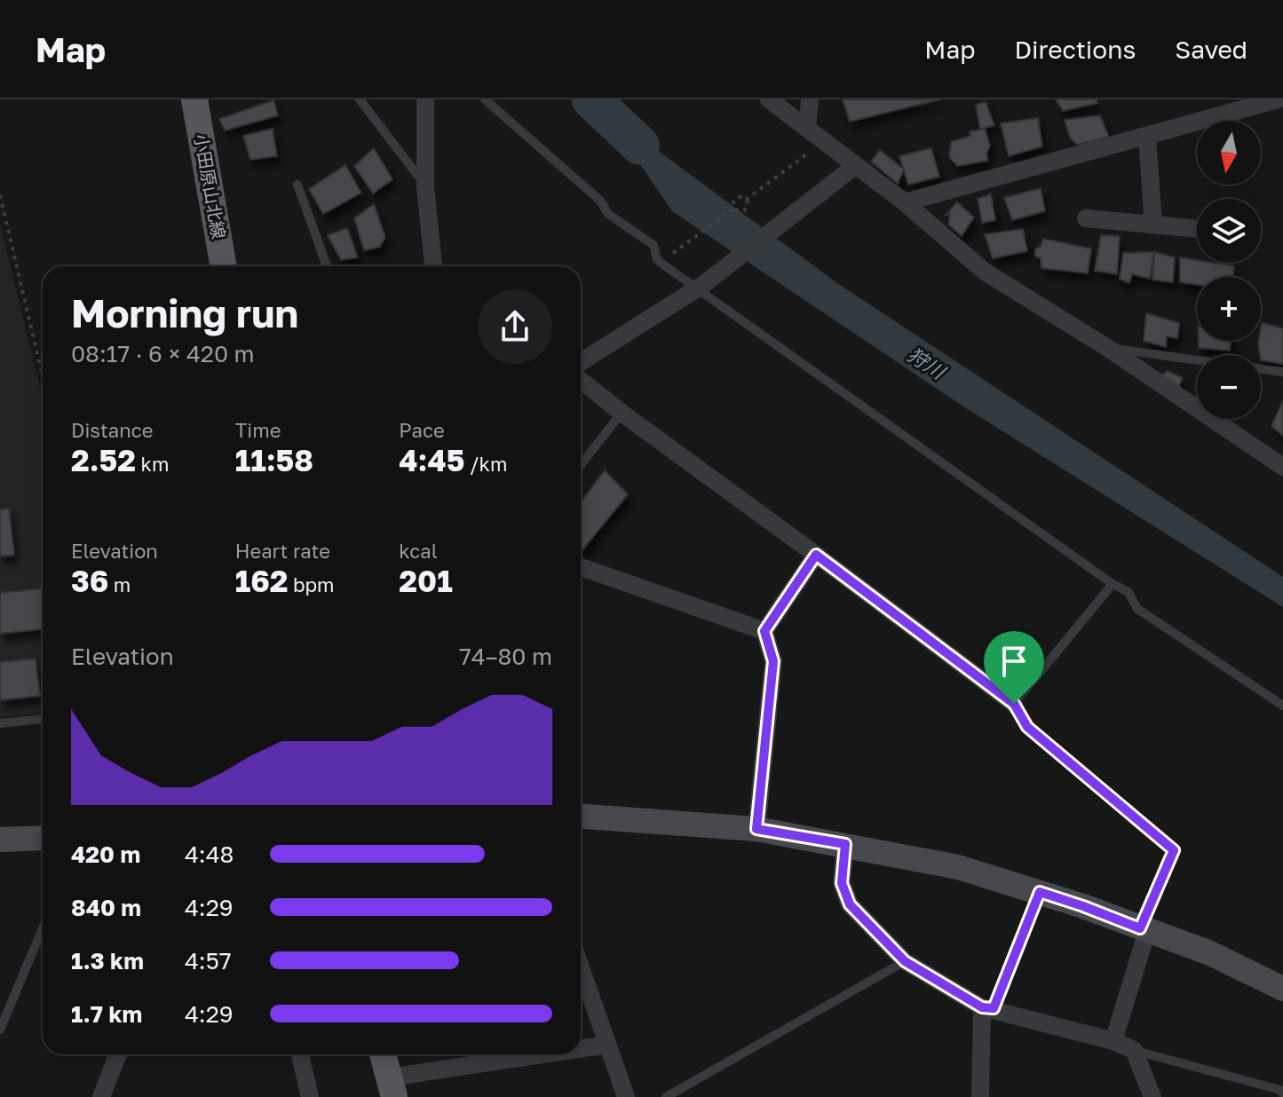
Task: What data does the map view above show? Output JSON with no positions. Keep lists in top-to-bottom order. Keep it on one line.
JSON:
{"streets":{"main road":["小田原山北線"]},"water":["狩川"],"north":"bottom","page":{"header":"Map","nav":["Map","Directions","Saved"],"map_buttons":["+","−"],"heading":["Morning run","08:17 · 6 × 420 m"],"stats":[["Distance","2.52 km"],["Time","11:58"],["Pace","4:45 /km"],["Elevation","36 m"],["Heart rate","162 bpm"],["kcal","201"]],"chart":["Elevation","74–80 m"],"list":[{"name":"420 m","note":"4:48"},{"name":"840 m","note":"4:29"},{"name":"1.3 km","note":"4:57"},{"name":"1.7 km","note":"4:29"}]}}
